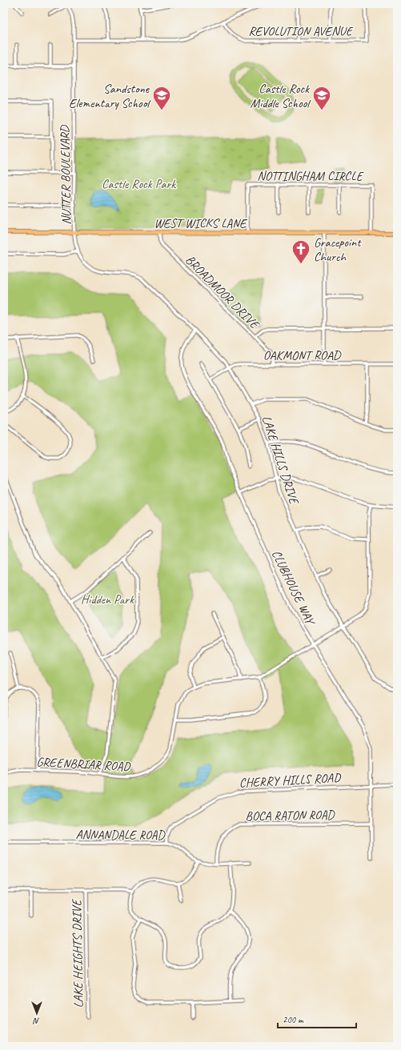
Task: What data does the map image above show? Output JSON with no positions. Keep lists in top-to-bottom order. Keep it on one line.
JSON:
{"streets":{"main road":["WEST WICKS LANE"],"street":["REVOLUTION AVENUE","NUTTER BOULEVARD","NOTTINGHAM CIRCLE","BROADMOOR DRIVE","OAKMONT ROAD","LAKE HILLS DRIVE","CLUBHOUSE WAY","GREENBRIAR ROAD","CHERRY HILLS ROAD","BOCA RATON ROAD","ANNANDALE ROAD","LAKE HEIGHTS DRIVE"]},"crossings":[["NUTTER BOULEVARD","WEST WICKS LANE"],["NUTTER BOULEVARD","LAKE HILLS DRIVE"],["NOTTINGHAM CIRCLE","WEST WICKS LANE"],["WEST WICKS LANE","BROADMOOR DRIVE"],["WEST WICKS LANE","LAKE HILLS DRIVE"],["BROADMOOR DRIVE","OAKMONT ROAD"],["OAKMONT ROAD","LAKE HILLS DRIVE"],["LAKE HILLS DRIVE","CLUBHOUSE WAY"],["LAKE HILLS DRIVE","GREENBRIAR ROAD"],["CLUBHOUSE WAY","GREENBRIAR ROAD"],["CLUBHOUSE WAY","CHERRY HILLS ROAD"],["CLUBHOUSE WAY","BOCA RATON ROAD"],["CHERRY HILLS ROAD","ANNANDALE ROAD"]],"parks":["Castle Rock Park","Hidden Park"],"places":{"school or university":["Sandstone Elementary School","Castle Rock Middle School"],"church":["Gracepoint Church"]},"scale_bar":"200 m","north":"bottom"}
